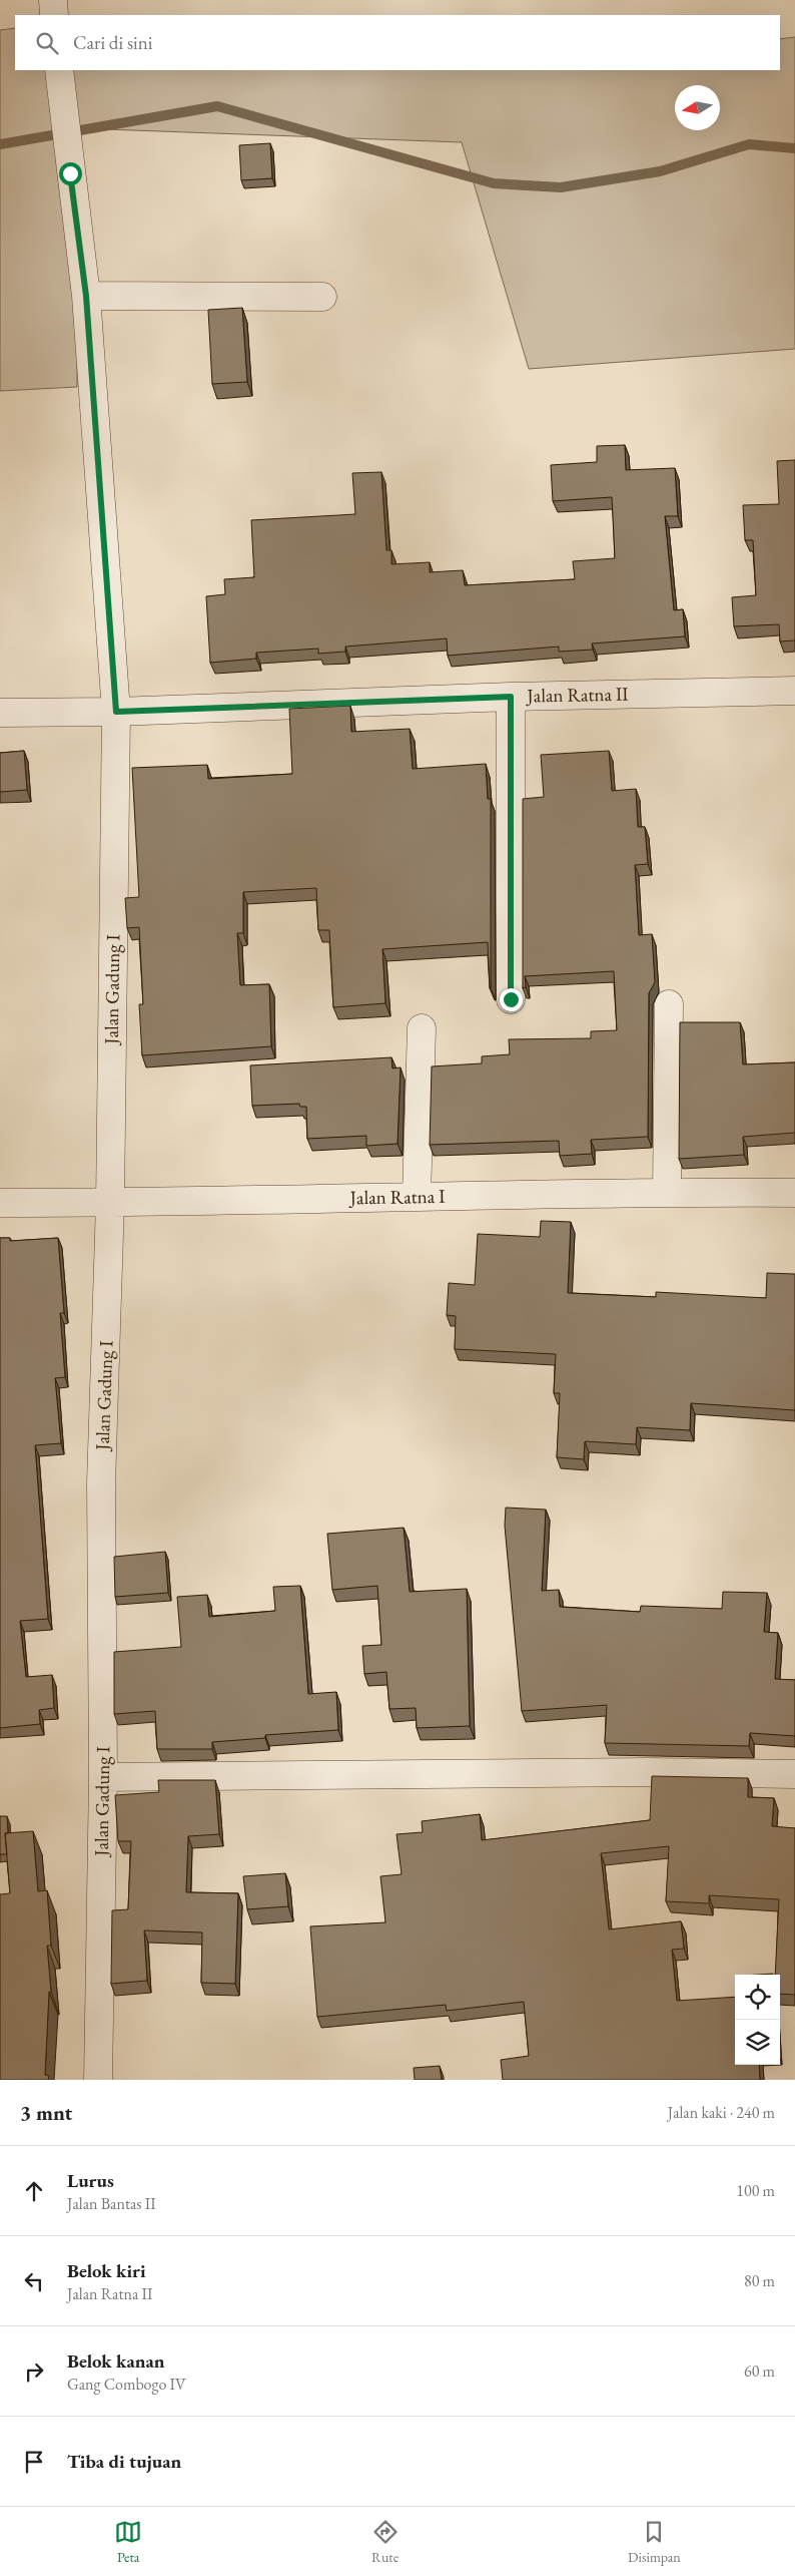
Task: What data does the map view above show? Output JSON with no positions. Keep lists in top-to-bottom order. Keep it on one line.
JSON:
{"streets":{"street":["Jalan Ratna II","Jalan Gadung I","Jalan Ratna I"]},"crossings":[["Jalan Ratna II","Jalan Gadung I"],["Jalan Gadung I","Jalan Ratna I"]],"north":"left","page":{"search":"Cari di sini","heading":["3 mnt","Jalan kaki · 240 m"],"list":[["Lurus","Jalan Bantas II","100 m"],["Belok kiri","Jalan Ratna II","80 m"],["Belok kanan","Gang Combogo IV","60 m"],"Tiba di tujuan"],"nav":["Peta","Rute","Disimpan"]}}
